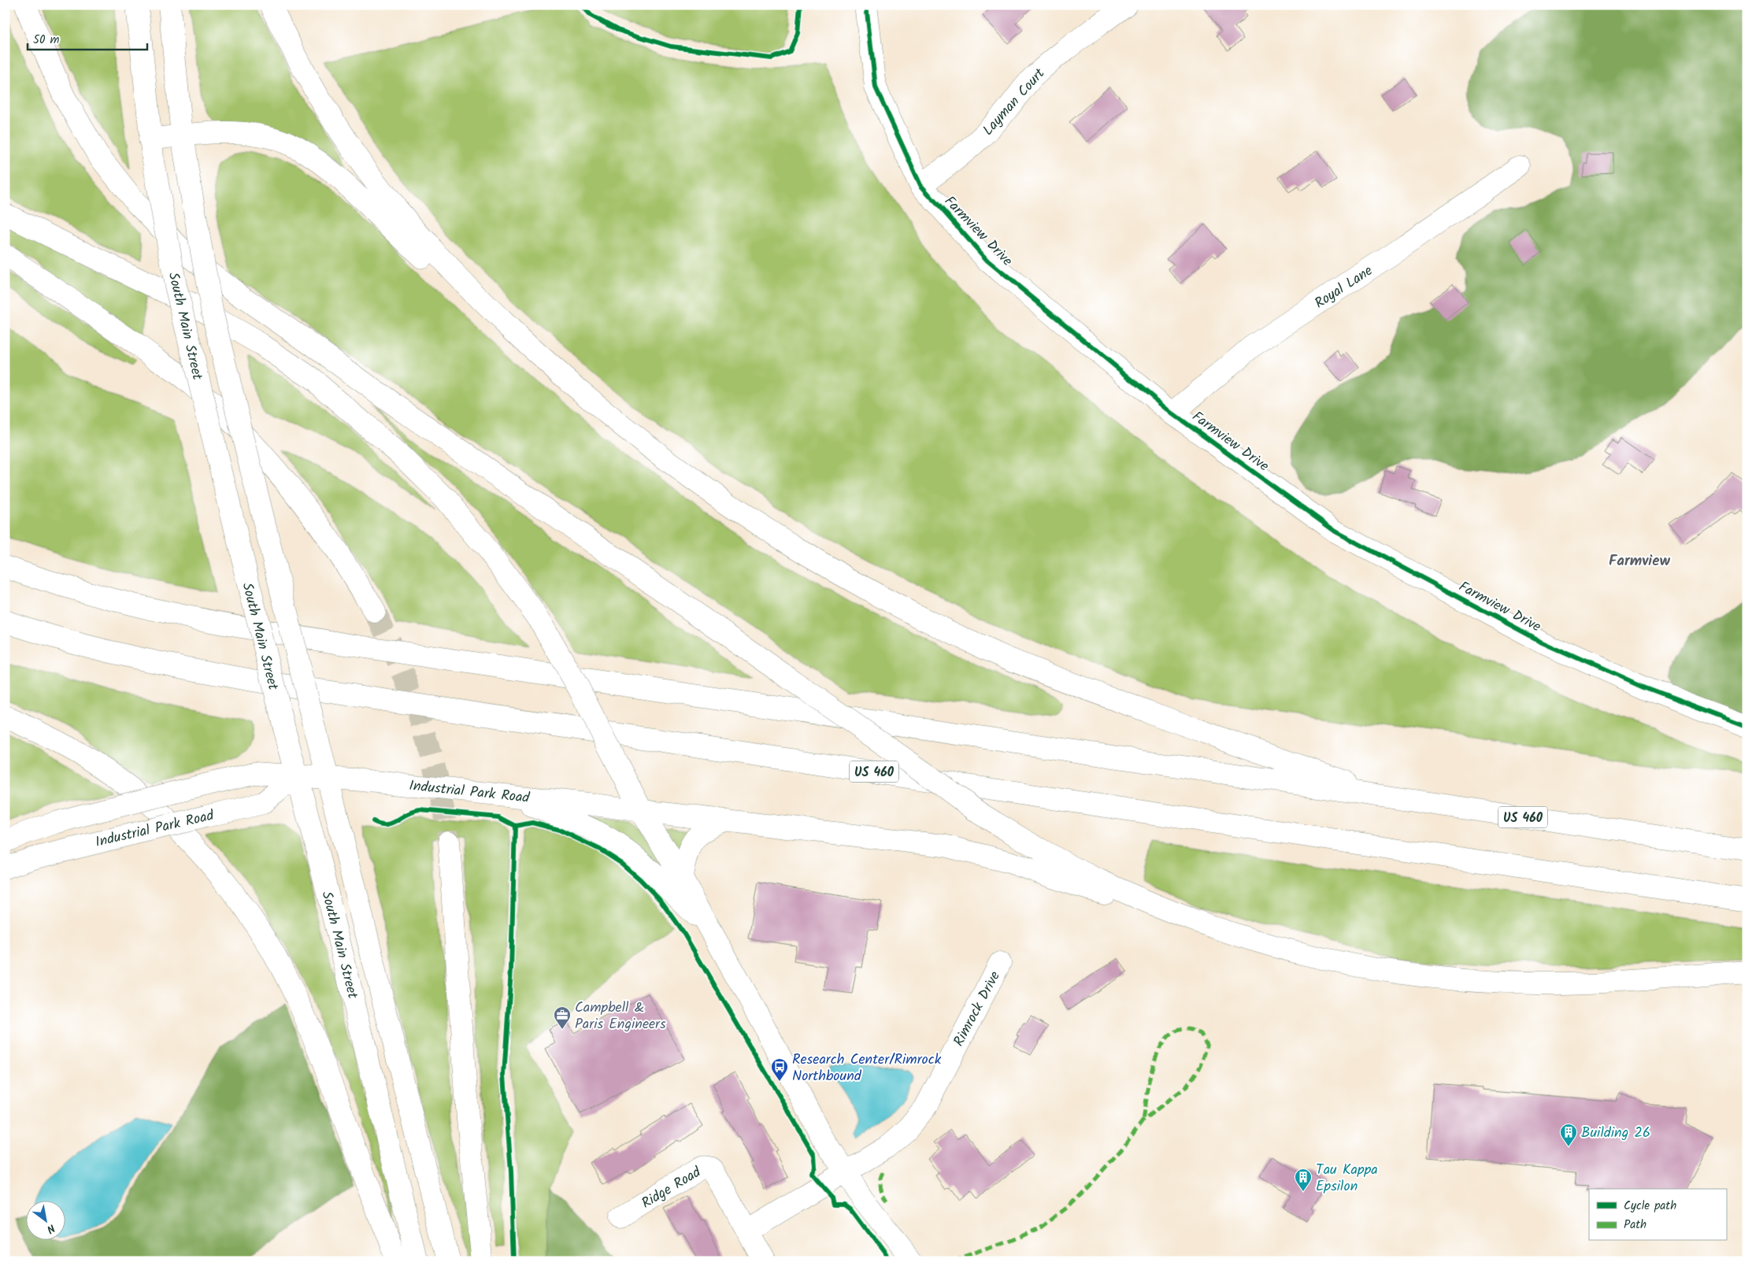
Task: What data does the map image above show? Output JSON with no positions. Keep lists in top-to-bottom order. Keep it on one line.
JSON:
{"streets":{"main road":["Layman Court","Farmview Drive","Royal Lane","South Main Street","US 460","Industrial Park Road","Rimrock Drive","Ridge Road"]},"crossings":[["Layman Court","Farmview Drive"],["Farmview Drive","Royal Lane"],["South Main Street","Industrial Park Road"],["Rimrock Drive","Ridge Road"]],"districts":["Farmview"],"places":{"office":["Campbell & Paris Engineers"],"bus stop":["Research Center/Rimrock Northbound"],"building":["Building 26","Tau Kappa Epsilon"]},"legend":["Cycle path","Path"],"scale_bar":"50 m","north":"bottom right"}
